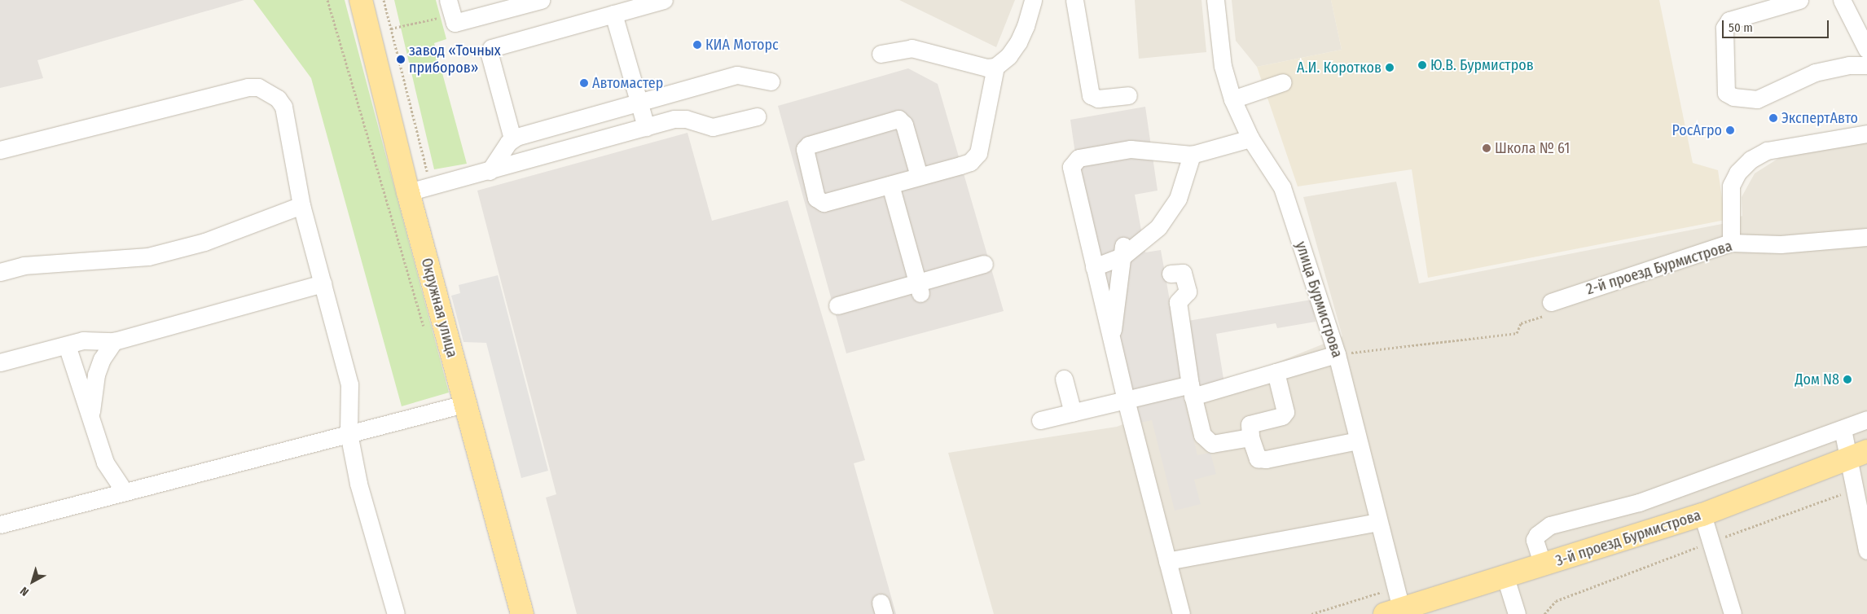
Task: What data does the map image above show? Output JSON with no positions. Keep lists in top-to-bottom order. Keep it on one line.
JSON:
{"streets":{"main road":["Окружная улица","3-й проезд Бурмистрова"],"street":["2-й проезд Бурмистрова","улица Бурмистрова"]},"crossings":[["улица Бурмистрова","3-й проезд Бурмистрова"]],"places":["КИА Моторс","завод «Точных приборов»","Ю.В. Бурмистров","А.И. Коротков","Автомастер","ЭкспертАвто","РосАгро","Школа № 61","Дом N8"],"scale_bar":"50 m","north":"bottom left"}
